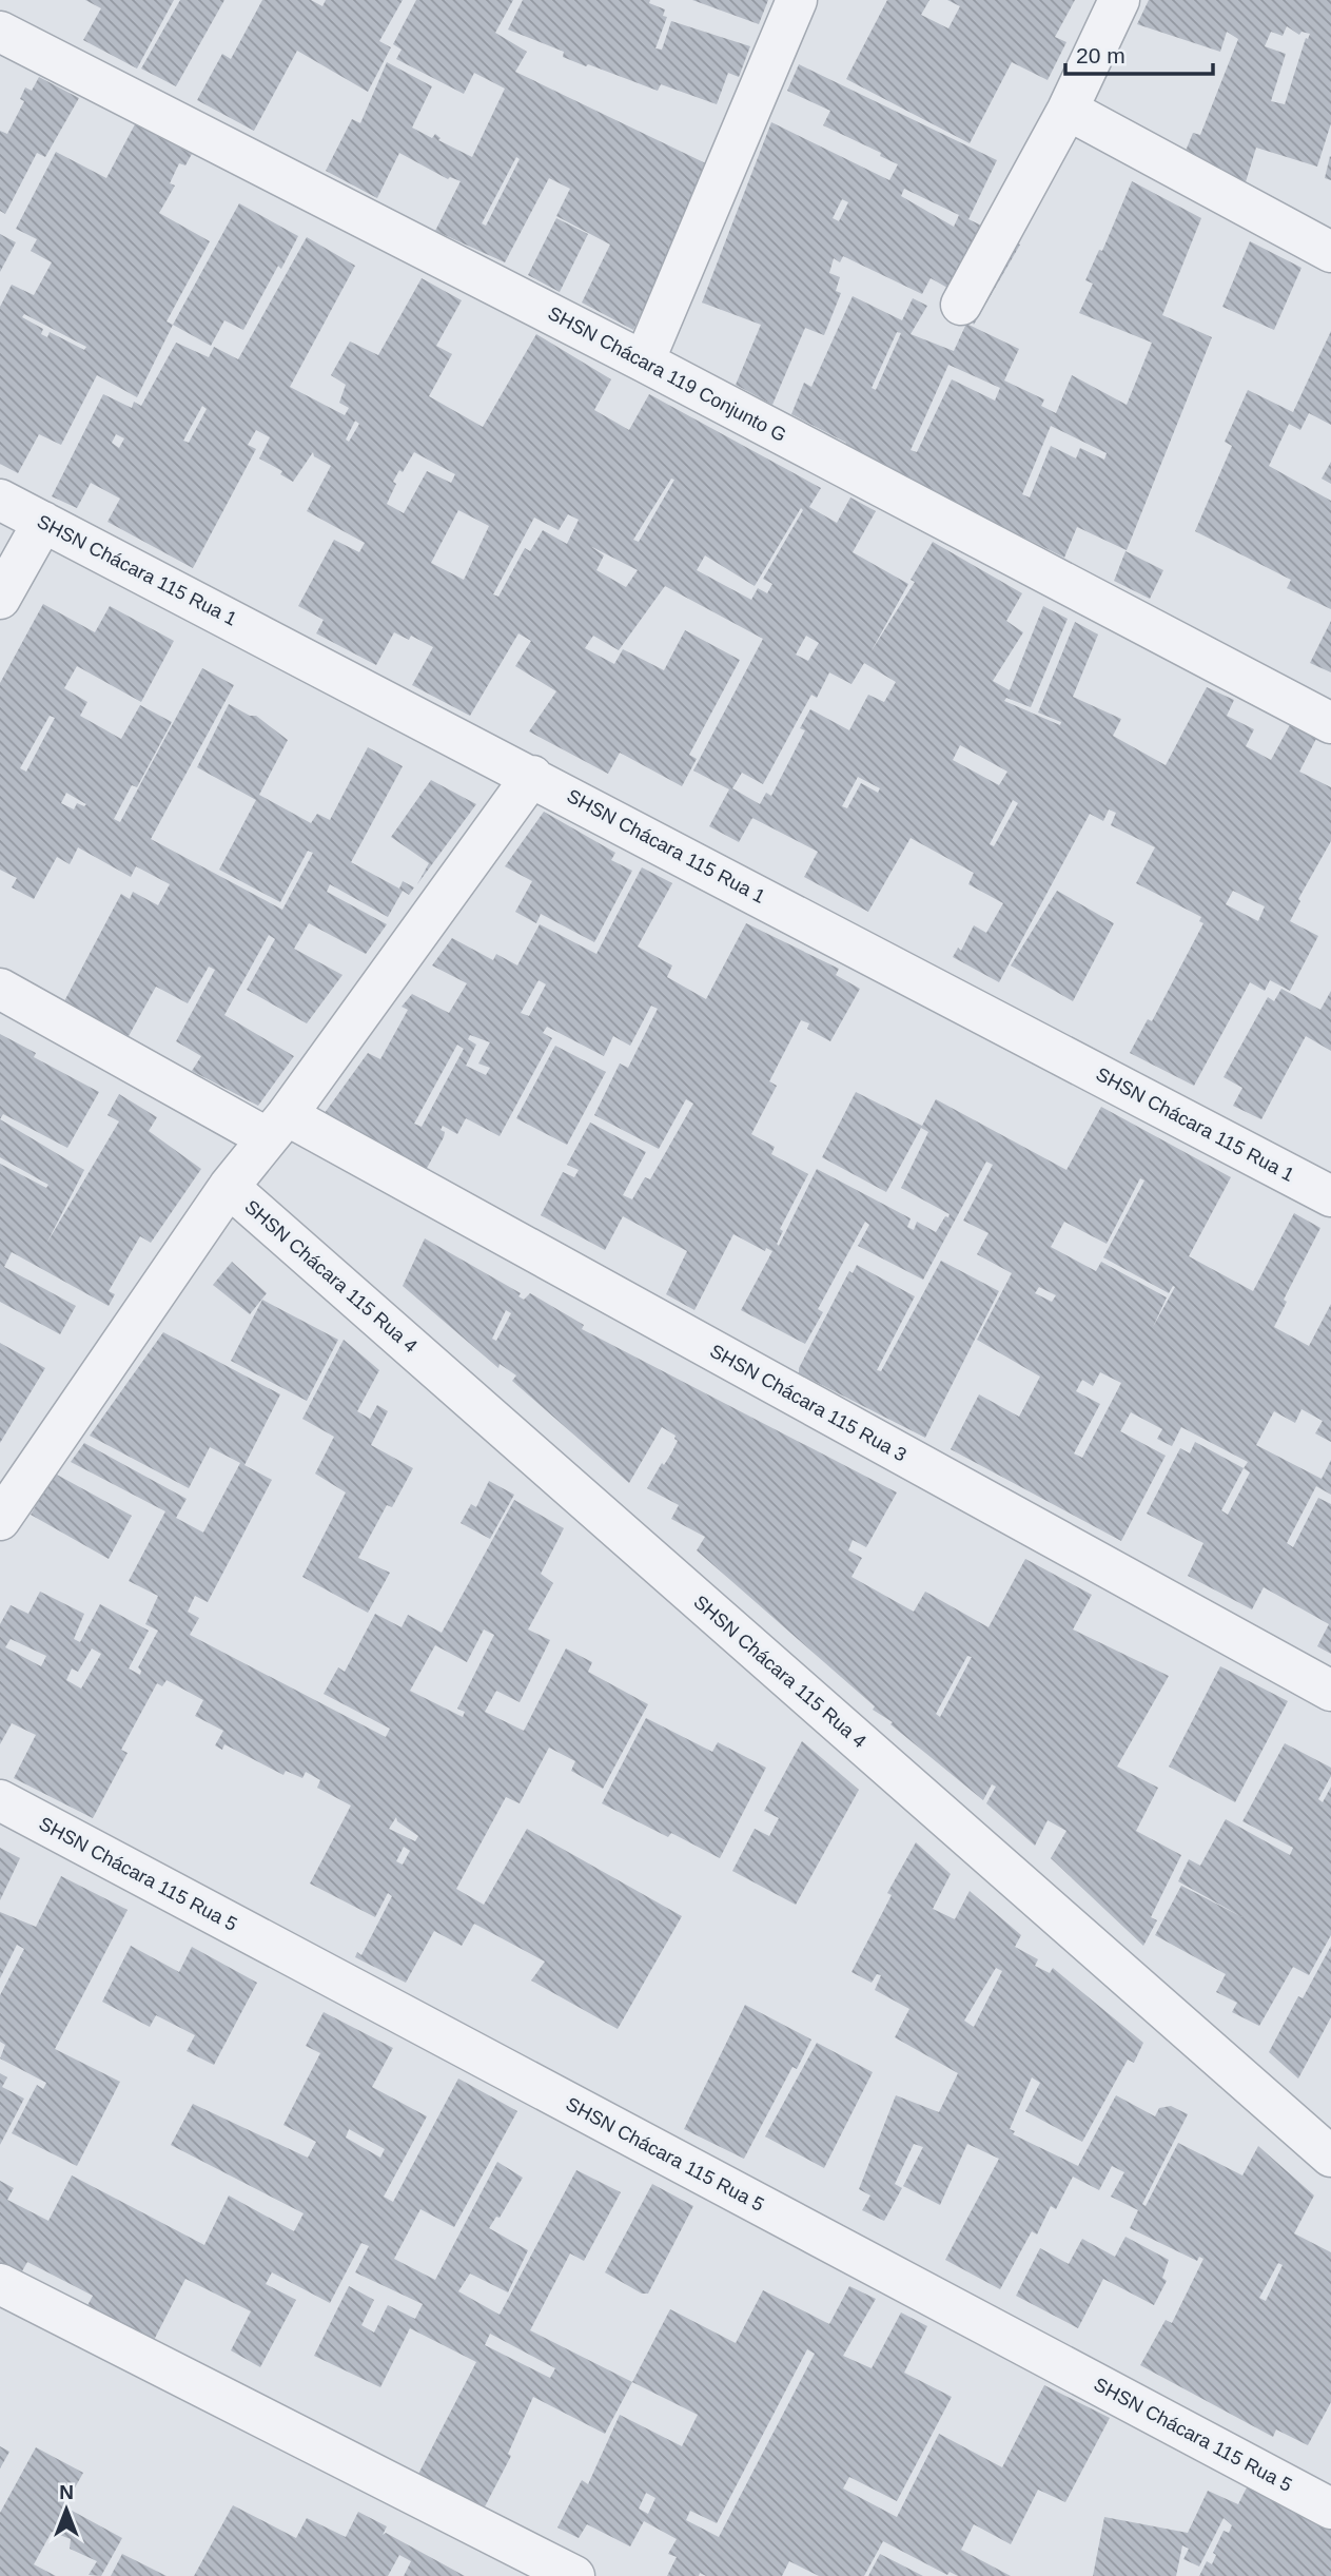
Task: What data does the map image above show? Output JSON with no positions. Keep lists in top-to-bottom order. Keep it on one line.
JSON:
{"streets":{"street":["SHSN Chácara 119 Conjunto G","SHSN Chácara 115 Rua 1","SHSN Chácara 115 Rua 4","SHSN Chácara 115 Rua 3","SHSN Chácara 115 Rua 5"]},"scale_bar":"20 m","north":"top"}
